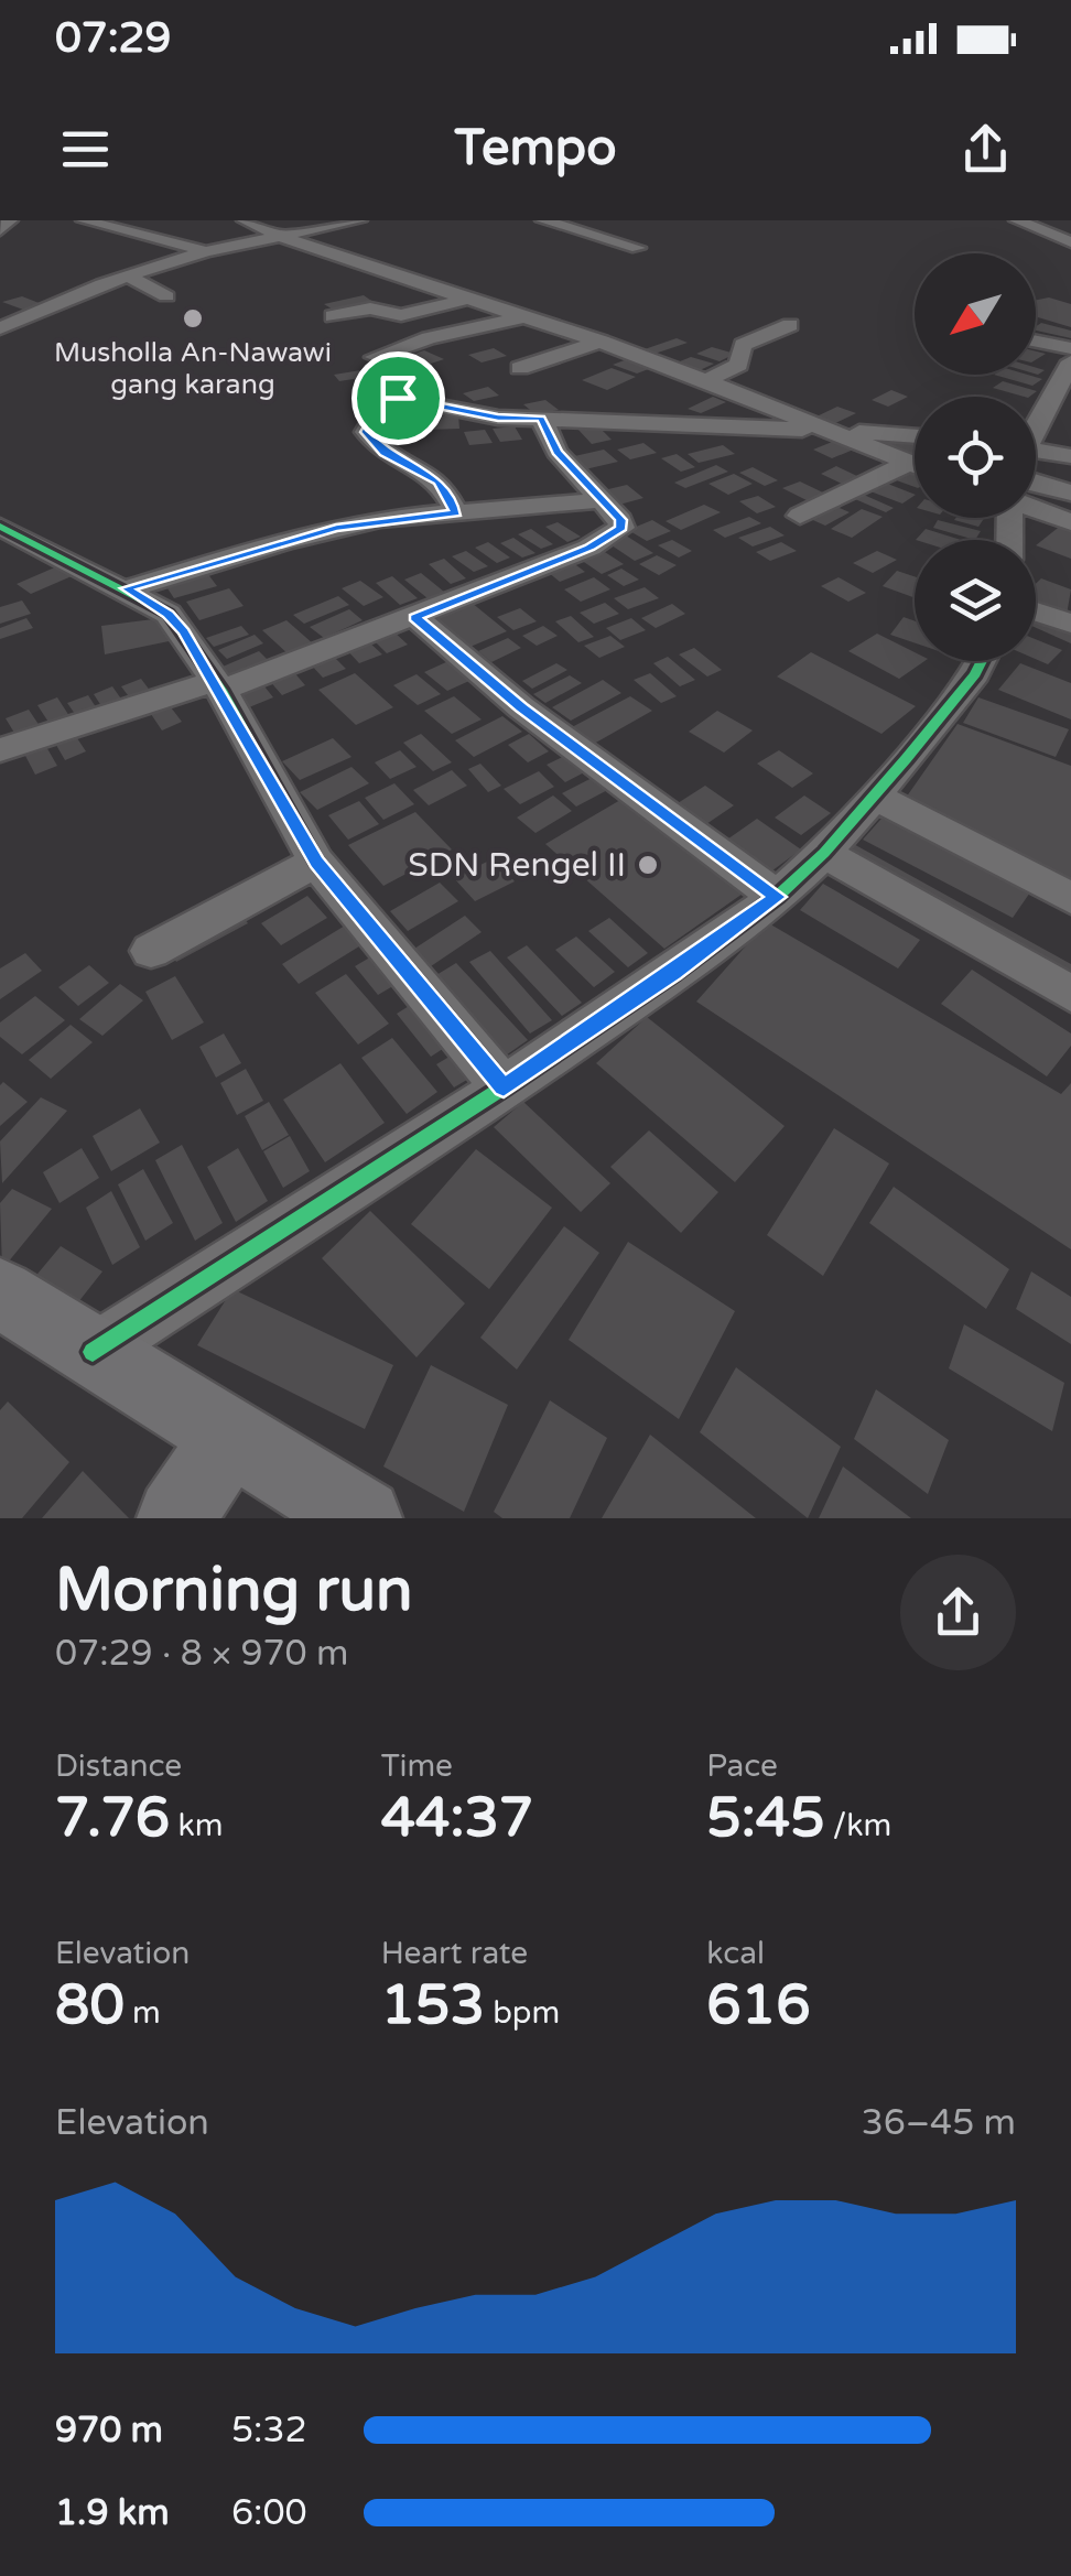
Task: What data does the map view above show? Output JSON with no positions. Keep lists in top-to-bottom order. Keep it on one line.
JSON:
{"places":["Musholla An-Nawawi gang karang","SDN Rengel II"],"north":"bottom left","page":{"status":"07:29","header":"Tempo","heading":["Morning run","07:29 · 8 × 970 m"],"stats":[["Distance","7.76 km"],["Time","44:37"],["Pace","5:45 /km"],["Elevation","80 m"],["Heart rate","153 bpm"],["kcal","616"]],"chart":["Elevation","36–45 m"],"list":[{"name":"970 m","note":"5:32"},{"name":"1.9 km","note":"6:00"}]}}
